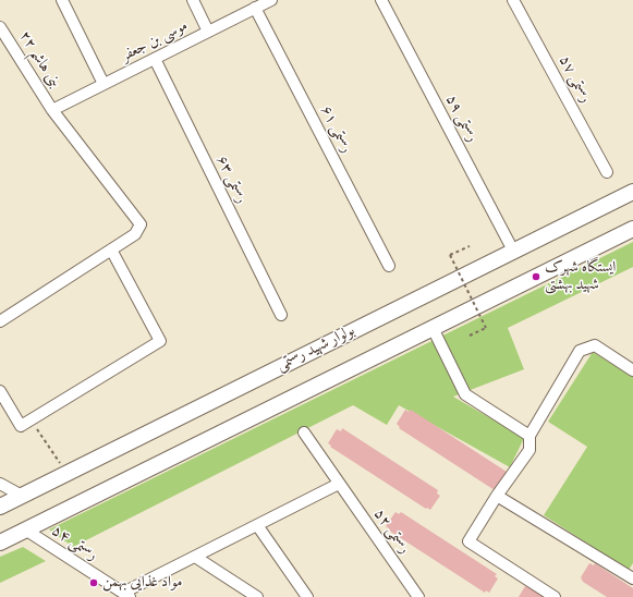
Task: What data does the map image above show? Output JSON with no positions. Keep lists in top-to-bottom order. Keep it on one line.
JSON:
{"streets":{"main road":["بولوار شهید رستمی"],"street":["موسی بن جعفر","بنی هاشم ۲۲","رستمی ۵۷","رستمی ۵۹","رستمی ۶۱","رستمی ۶۳","رستمی ۵۲","رستمی ۵۴"]},"crossings":[["موسی بن جعفر","بنی هاشم ۲۲"],["موسی بن جعفر","رستمی ۶۱"],["موسی بن جعفر","رستمی ۶۳"],["رستمی ۵۹","بولوار شهید رستمی"]],"places":["ایستگاه شهرک شهید بهشتی","مواد غذایی بهمن"]}
